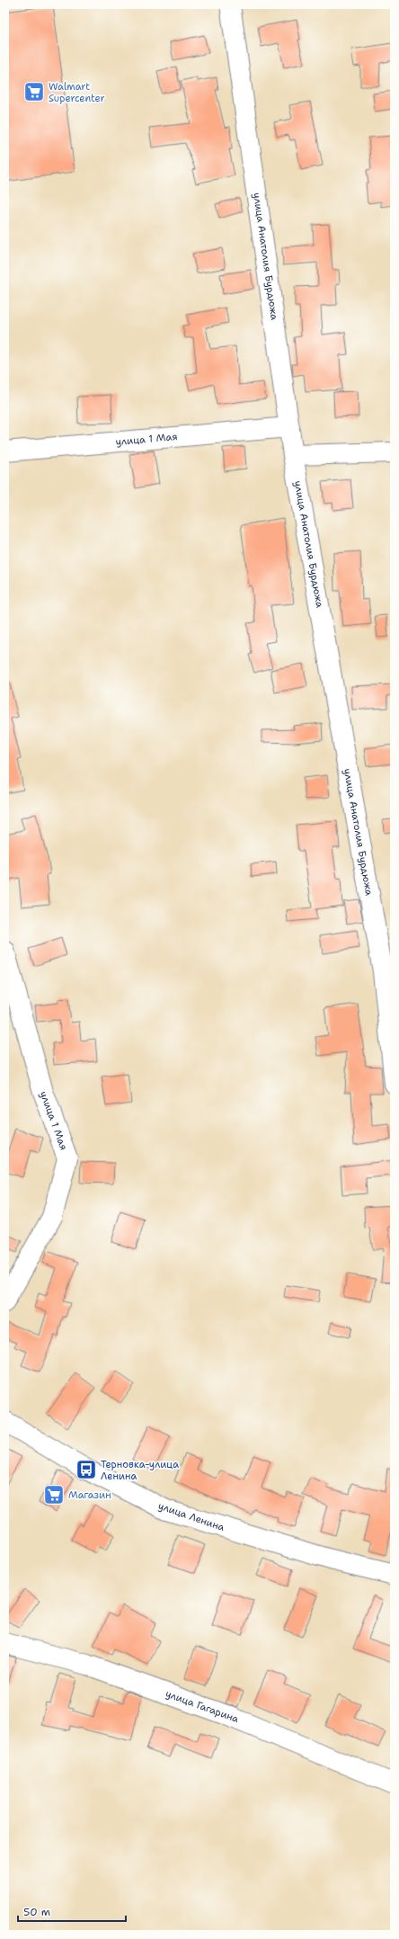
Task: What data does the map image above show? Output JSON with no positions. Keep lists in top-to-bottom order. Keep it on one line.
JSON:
{"streets":{"street":["улица Анатолия Бурдюжа","улица 1 Мая","улица Ленина","улица Гагарина"]},"crossings":[["улица Анатолия Бурдюжа","улица 1 Мая"]],"places":{"supermarket":["Walmart Supercenter","Магазин"],"bus stop":["Терновка-улица Ленина"]},"scale_bar":"50 m"}
